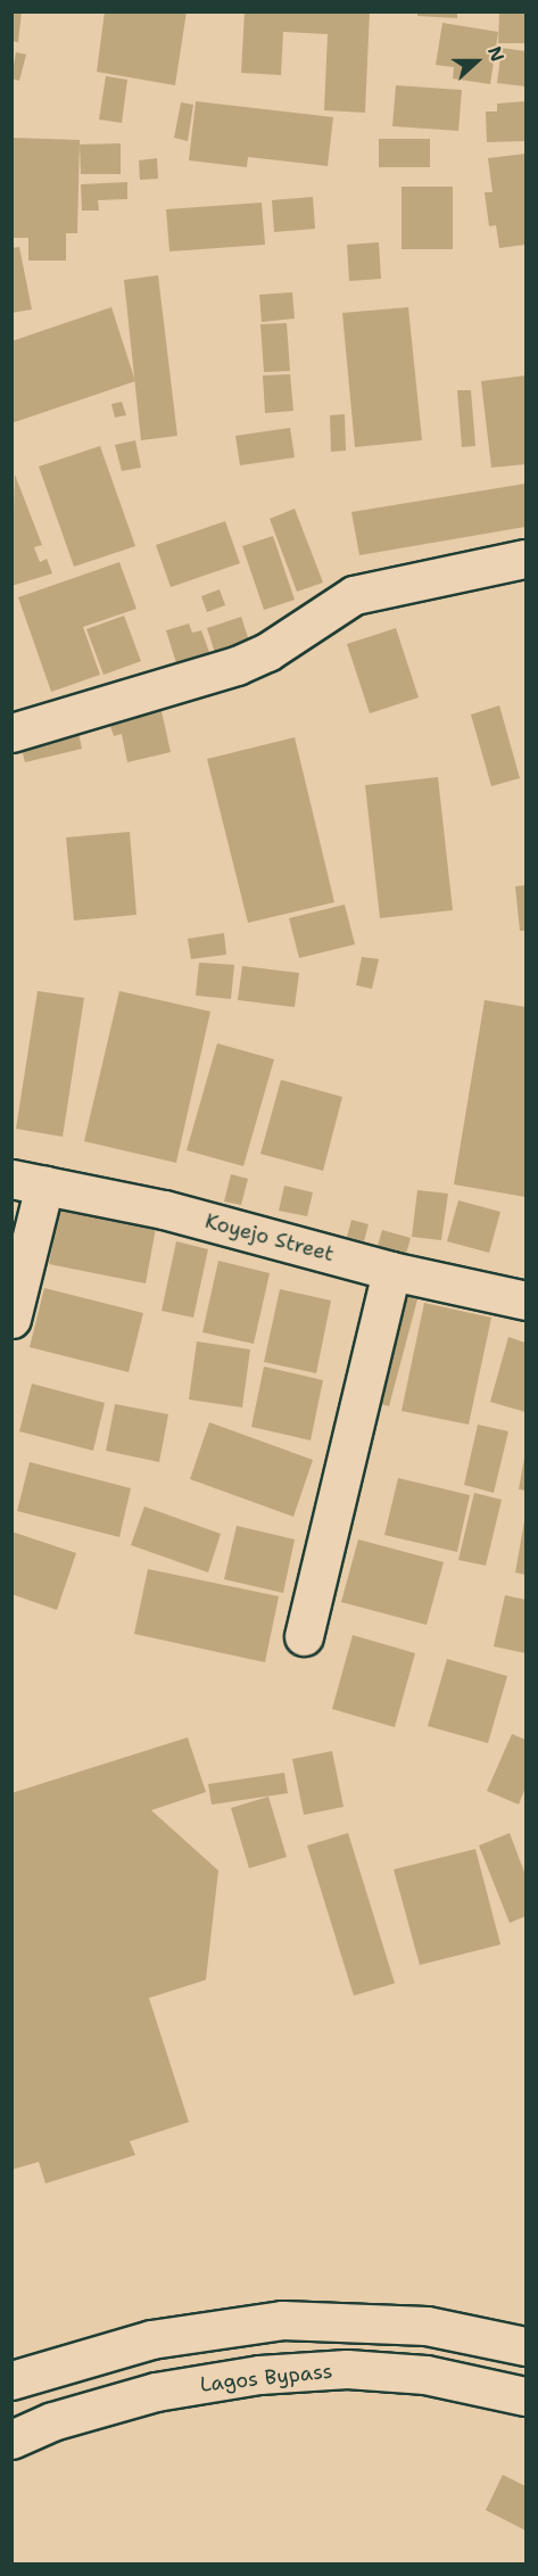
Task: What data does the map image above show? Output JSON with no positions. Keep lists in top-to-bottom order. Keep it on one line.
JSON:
{"streets":{"street":["Koyejo Street","Lagos Bypass"]},"north":"right"}
